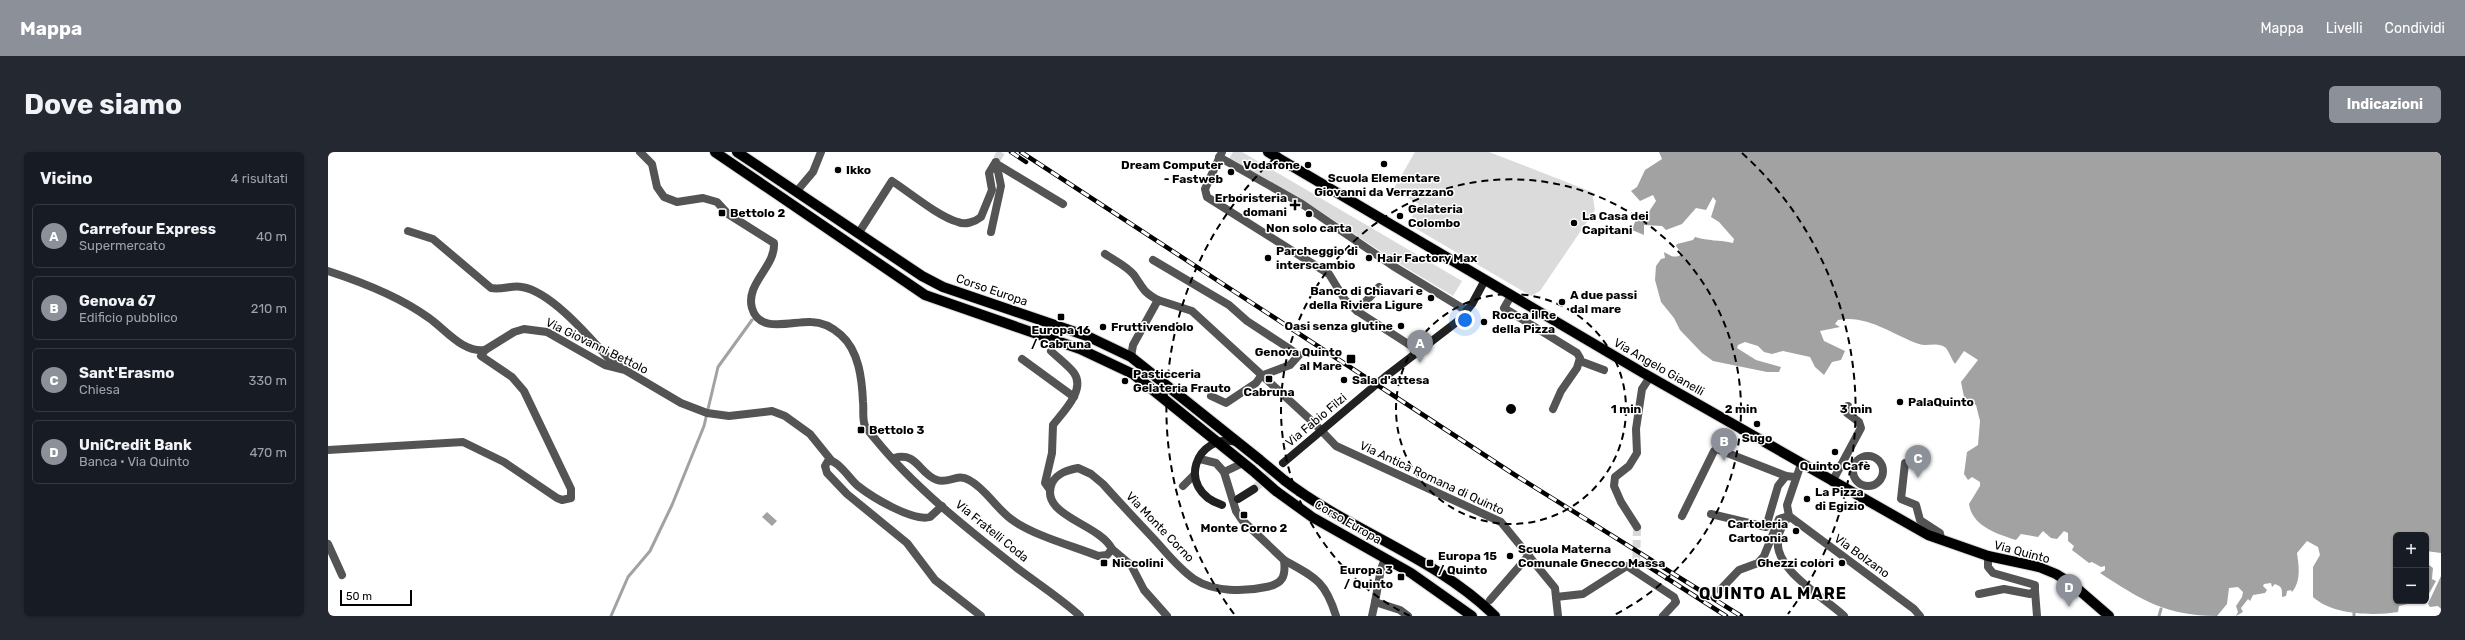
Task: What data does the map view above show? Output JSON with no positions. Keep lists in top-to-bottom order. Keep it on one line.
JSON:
{"streets":{"main road":["Corso Europa","Via Angelo Gianelli","Via Quinto"],"street":["Via Giovanni Bettolo","Via Fabio Filzi","Via Antica Romana di Quinto","Via Monte Corno","Via Fratelli Coda","Via Bolzano"]},"crossings":[["Via Giovanni Bettolo","Via Fratelli Coda"],["Via Angelo Gianelli","Via Fabio Filzi"],["Via Angelo Gianelli","Via Quinto"],["Via Fabio Filzi","Via Antica Romana di Quinto"]],"districts":["QUINTO AL MARE"],"places":{"other":["Scuola Elementare Giovanni da Verrazzano","Vodafone","Ikko","Dream Computer - Fastweb","Non solo carta","Gelateria Colombo","La Casa dei Capitani","Parcheggio di interscambio","Hair Factory Max","Banco di Chiavari e della Riviera Ligure","A due passi dal mare","Rocca il Re della Pizza","Oasi senza glutine","Fruttivendolo","Sala d'attesa","Pasticceria Gelateria Frauto","PalaQuinto","Sugo","Quinto Cafè","La Pizza di Egizio","Cartoleria Cartoonia","Scuola Materna Comunale Gnecco Massa","Ghezzi colori"],"health":["Erboristeria domani"],"transit":["Bettolo 2","Europa 16 / Cabruna","Genova Quinto al Mare","Cabruna","Bettolo 3","Monte Corno 2","Niccolini","Europa 15 / Quinto","Europa 3 / Quinto"]},"scale_bar":"50 m","page":{"header":"Mappa","nav":["Mappa","Livelli","Condividi"],"buttons":"Indicazioni","title":"Dove siamo","heading":["Vicino","4 risultati"],"list":[{"mark":"A","name":"Carrefour Express","note":"Supermercato","value":"40 m"},{"mark":"B","name":"Genova 67","note":"Edificio pubblico","value":"210 m"},{"mark":"C","name":"Sant'Erasmo","note":"Chiesa","value":"330 m"},{"mark":"D","name":"UniCredit Bank","note":"Banca · Via Quinto","value":"470 m"}],"pins":["A","B","C","D"],"map_buttons":["+","−"],"scale":"50 m"},"rings":["1 min","2 min","3 min"]}
